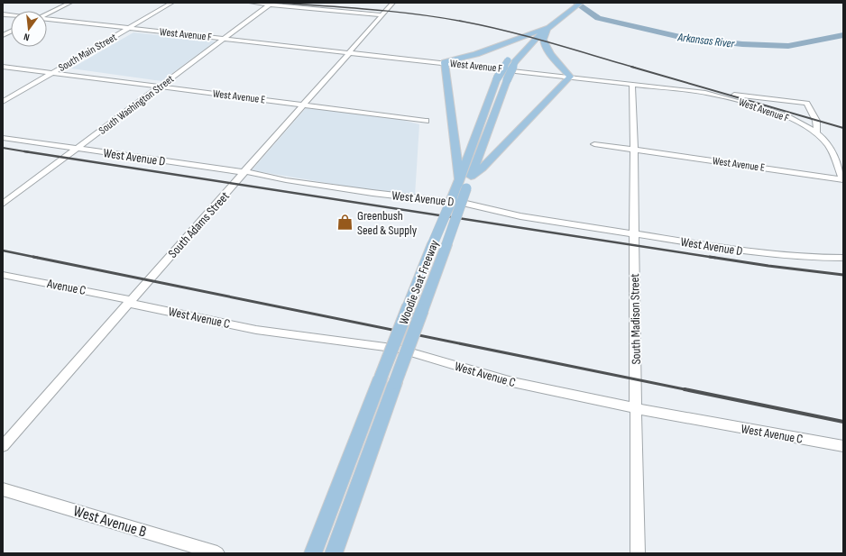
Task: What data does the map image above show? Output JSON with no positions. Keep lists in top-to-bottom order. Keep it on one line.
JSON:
{"streets":{"main road":["Woodie Seat Freeway"],"street":["West Avenue F","South Main Street","West Avenue E","South Washington Street","West Avenue D","South Adams Street","Avenue C","West Avenue C","South Madison Street","West Avenue B"]},"crossings":[["West Avenue F","South Main Street"],["West Avenue F","South Washington Street"],["West Avenue F","South Adams Street"],["West Avenue F","South Madison Street"],["South Main Street","West Avenue E"],["West Avenue E","South Washington Street"],["West Avenue E","South Adams Street"],["West Avenue E","South Madison Street"],["South Washington Street","West Avenue D"],["West Avenue D","South Adams Street"],["West Avenue D","South Madison Street"],["South Adams Street","Avenue C"],["South Adams Street","West Avenue C"],["Avenue C","West Avenue C"],["West Avenue C","South Madison Street"]],"water":["Arkansas River"],"places":{"shop":["Greenbush Seed & Supply"]},"north":"bottom"}
